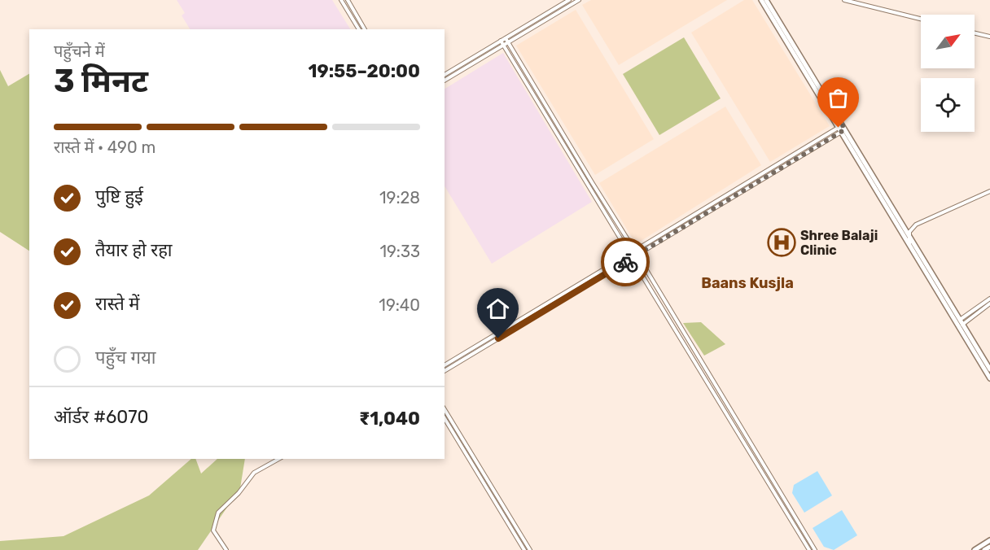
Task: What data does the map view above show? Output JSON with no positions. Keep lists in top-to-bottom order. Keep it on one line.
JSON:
{"districts":["Baans Kusjla"],"places":{"hospital":["Shree Balaji Clinic"]},"north":"top right","page":{"heading":["3 मिनट","पहुँचने में","19:55–20:00"],"panel":["ऑर्डर #6070","₹1,040"],"bar":"रास्ते में · 490 m","list":[["पुष्टि हुई","19:28"],["तैयार हो रहा","19:33"],["रास्ते में","19:40"],"पहुँच गया"]}}
